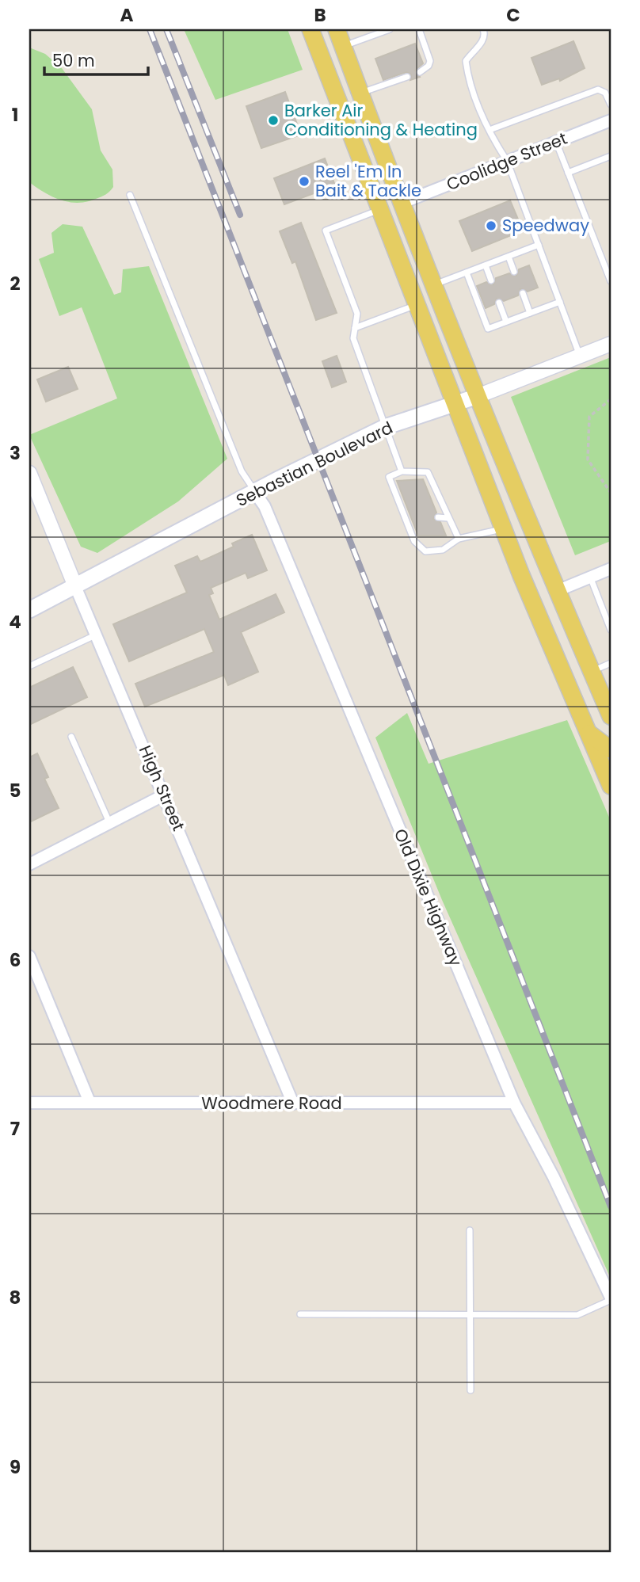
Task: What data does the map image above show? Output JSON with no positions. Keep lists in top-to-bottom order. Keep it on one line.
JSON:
{"streets":{"main road":["Sebastian Boulevard"],"street":["Coolidge Street","High Street","Old Dixie Highway","Woodmere Road"]},"crossings":[["Sebastian Boulevard","High Street"],["Sebastian Boulevard","Old Dixie Highway"],["High Street","Woodmere Road"],["Old Dixie Highway","Woodmere Road"]],"places":["Barker Air Conditioning & Heating","Reel 'Em In Bait & Tackle","Speedway"],"scale_bar":"50 m","grid":{"columns":["A","B","C"],"rows":["1","2","3","4","5","6","7","8","9"]}}
